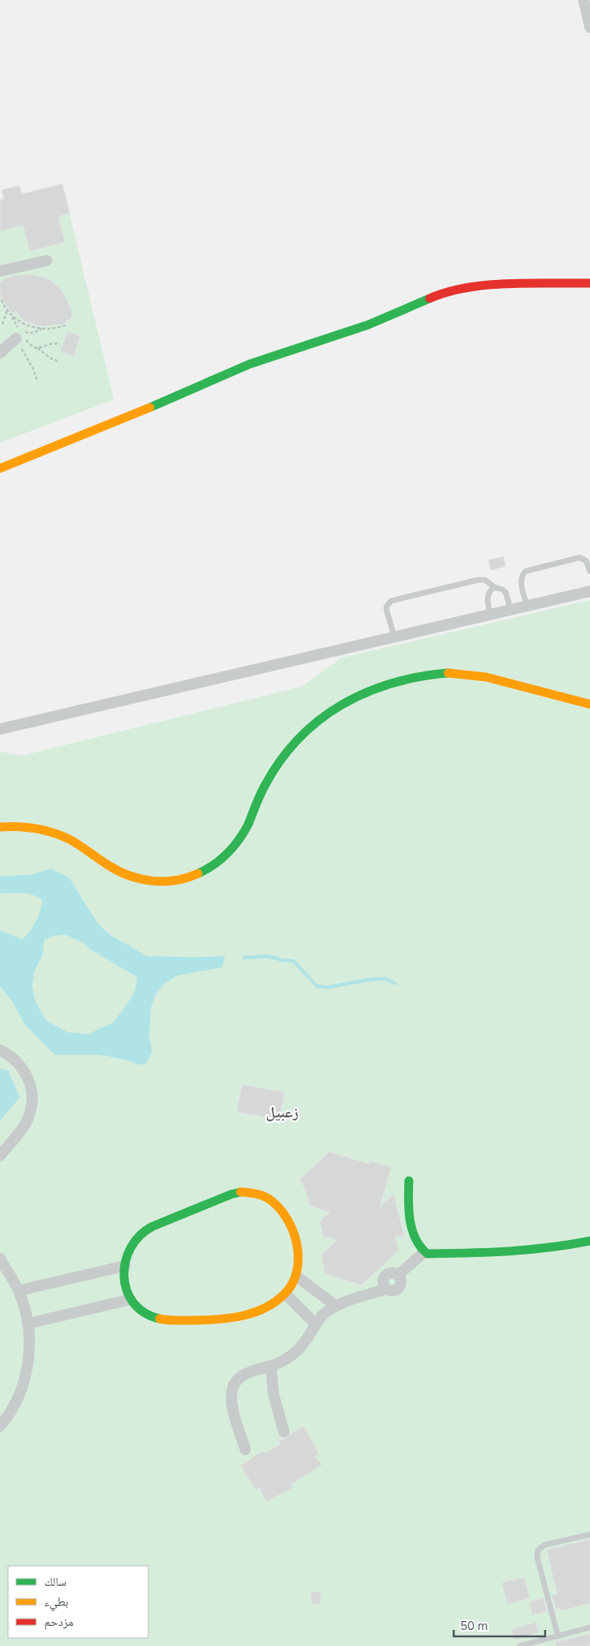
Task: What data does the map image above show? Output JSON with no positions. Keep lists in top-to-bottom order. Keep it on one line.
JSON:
{"districts":["زعبيل"],"legend":["سالك","بطيء","مزدحم"],"scale_bar":"50 m"}
